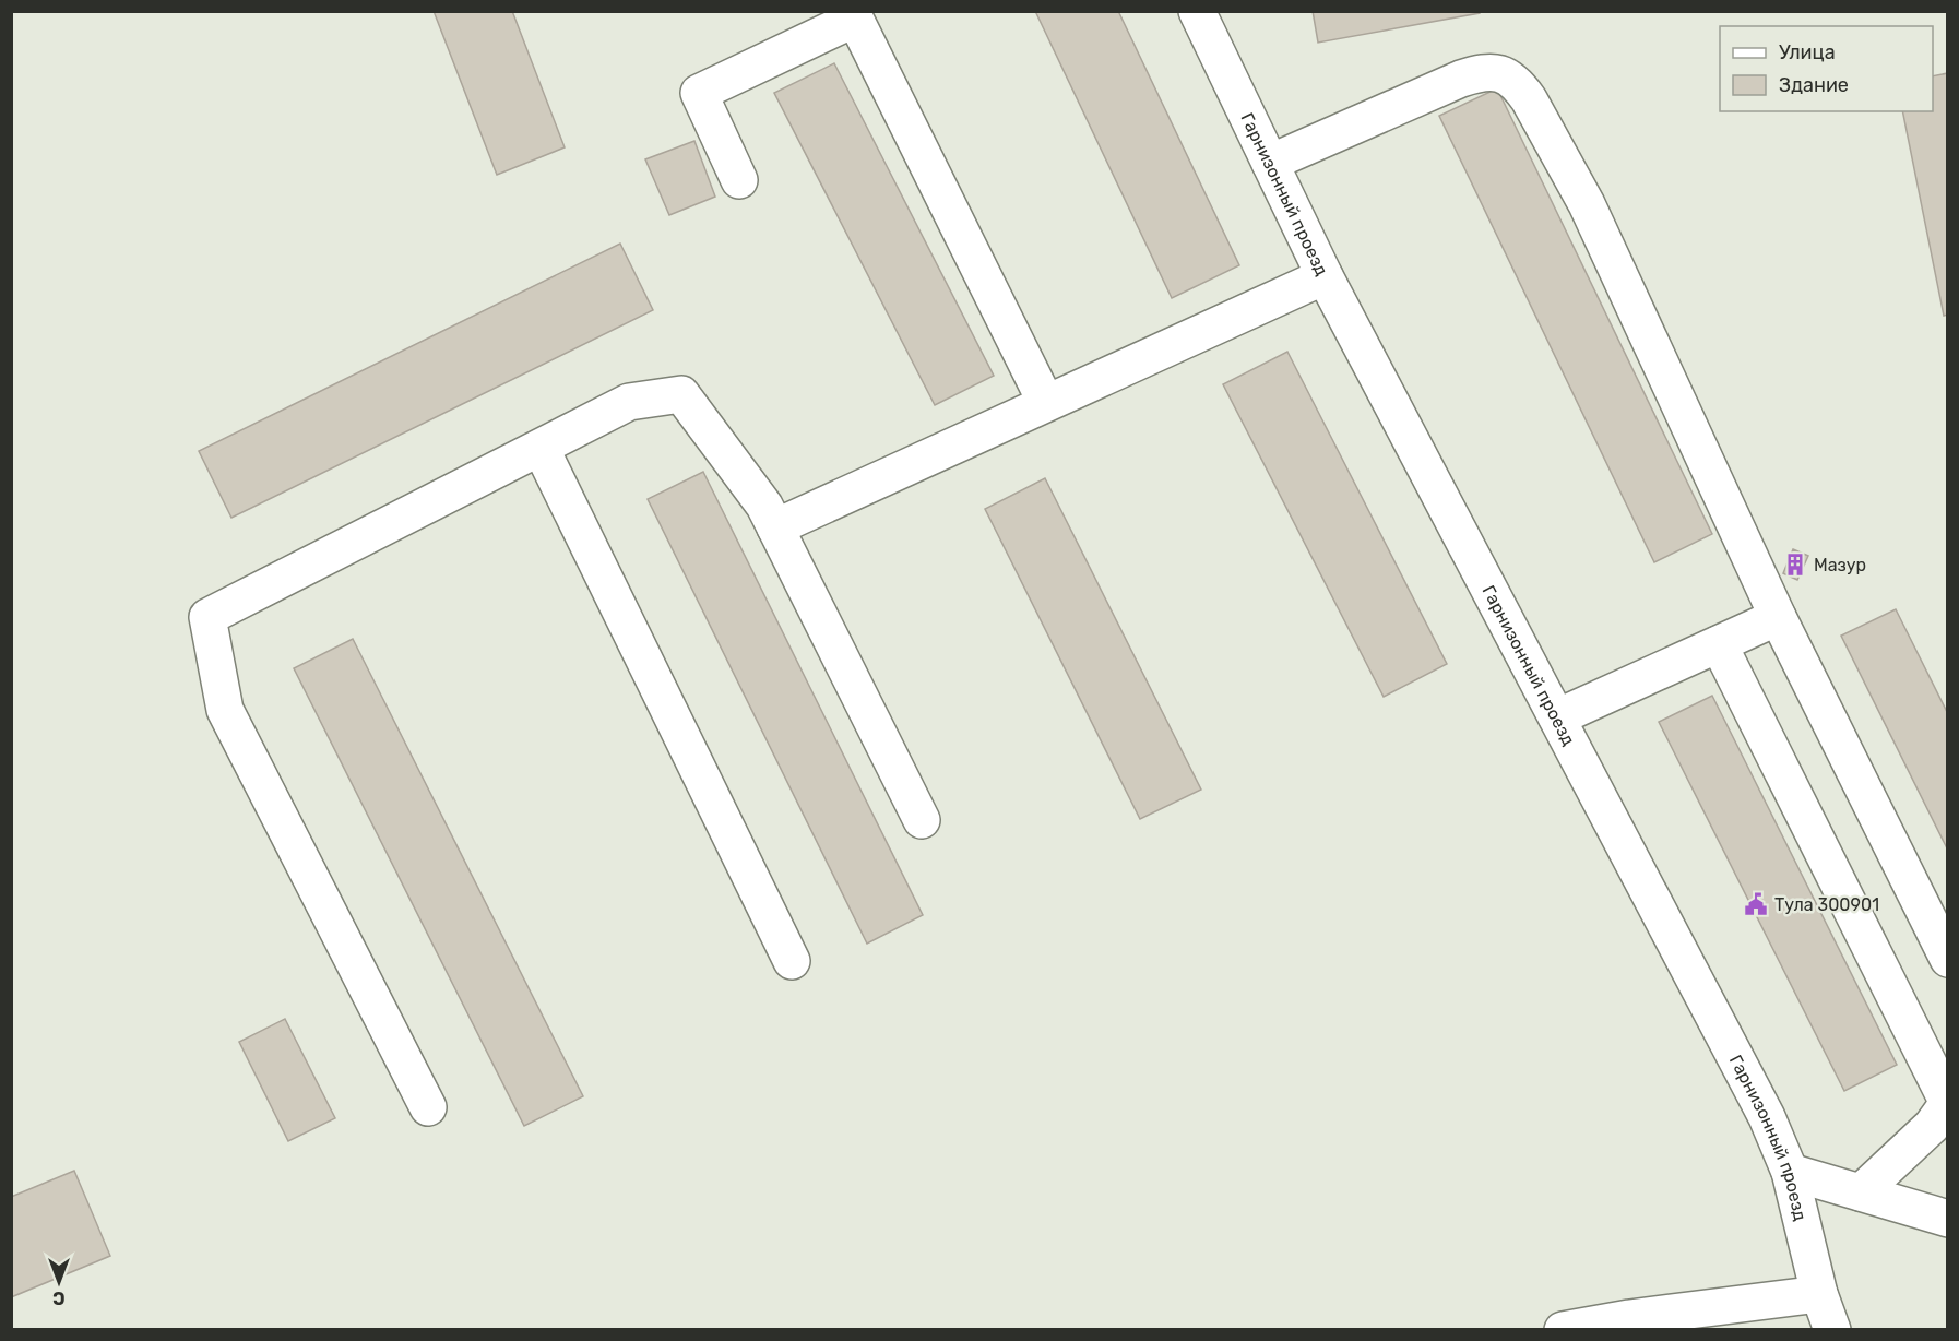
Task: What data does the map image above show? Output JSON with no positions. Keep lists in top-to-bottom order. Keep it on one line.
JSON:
{"streets":{"street":["Гарнизонный проезд"]},"places":{"building":["Мазур"],"public building":["Тула 300901"]},"legend":["Улица","Здание"],"north":"bottom"}
